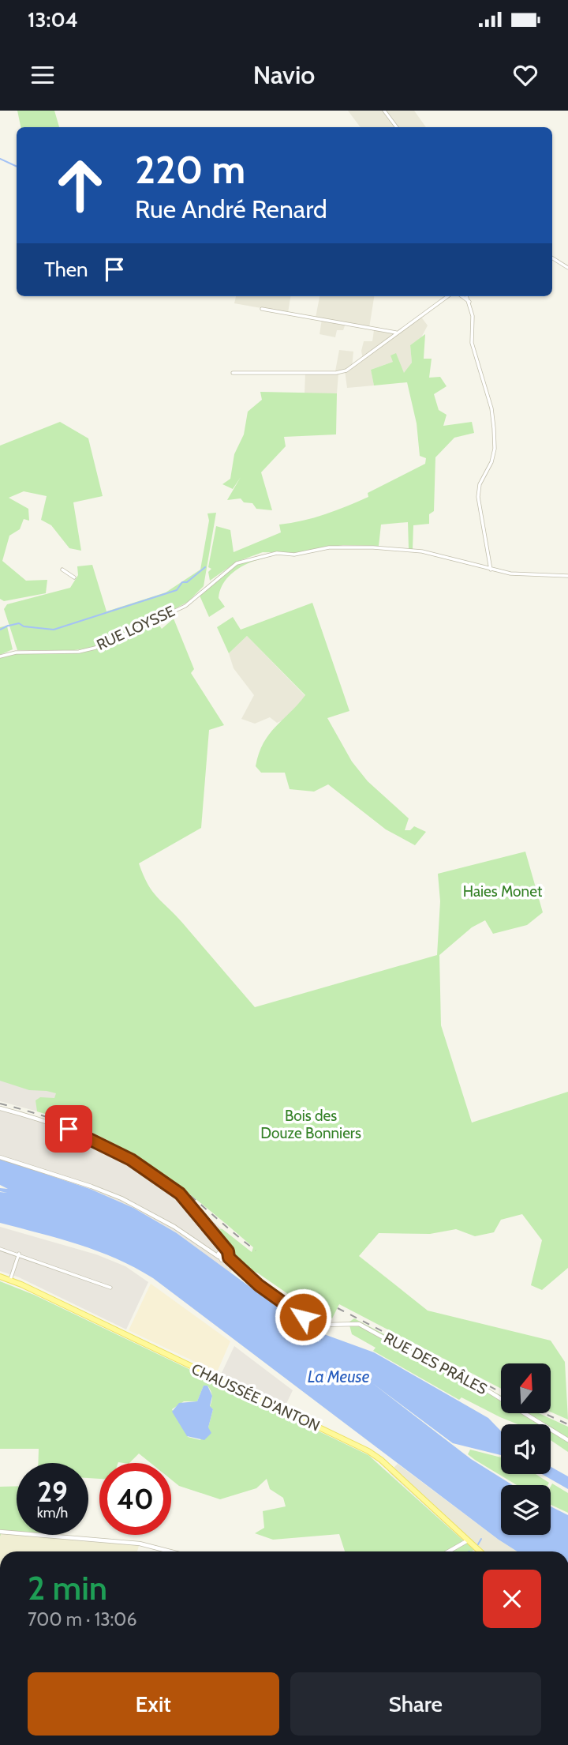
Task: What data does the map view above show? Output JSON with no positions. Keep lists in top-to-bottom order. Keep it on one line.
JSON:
{"streets":{"main road":["CHAUSSÉE D'ANTON"],"street":["RUE LOYSSE","RUE DES PRÂLES"]},"water":["La Meuse"],"parks":["Haies Monet","Bois des Douze Bonniers"],"north":"top","page":{"status":"13:04","header":"Navio","turn":["220 m","Rue André Renard"],"then":"Then","speed":"29 km/h","limit":"40","heading":["2 min","700 m · 13:06"],"buttons":["Exit","Share"]}}
